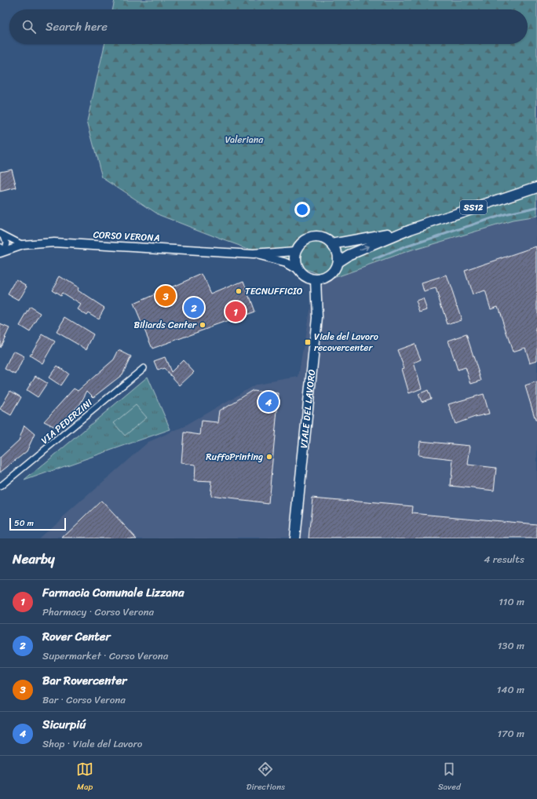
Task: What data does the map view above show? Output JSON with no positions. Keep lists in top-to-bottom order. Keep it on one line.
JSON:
{"streets":{"main road":["SS12","CORSO VERONA","VIALE DEL LAVORO"],"street":["VIA PEDERZINI"]},"crossings":[["SS12","VIALE DEL LAVORO"]],"parks":["Valeriana"],"places":{"other":["TECNUFFICIO","Biliards Center","RuffoPrinting"],"transit":["Viale del Lavoro recovercenter"]},"scale_bar":"50 m","page":{"search":"Search here","pins":["3","2","1","4"],"scale":"50 m","heading":["Nearby","4 results"],"list":[{"mark":"1","name":"Farmacia Comunale Lizzana","note":"Pharmacy · Corso Verona","value":"110 m"},{"mark":"2","name":"Rover Center","note":"Supermarket · Corso Verona","value":"130 m"},{"mark":"3","name":"Bar Rovercenter","note":"Bar · Corso Verona","value":"140 m"},{"mark":"4","name":"Sicurpiú","note":"Shop · Viale del Lavoro","value":"170 m"}],"nav":["Map","Directions","Saved"]}}
